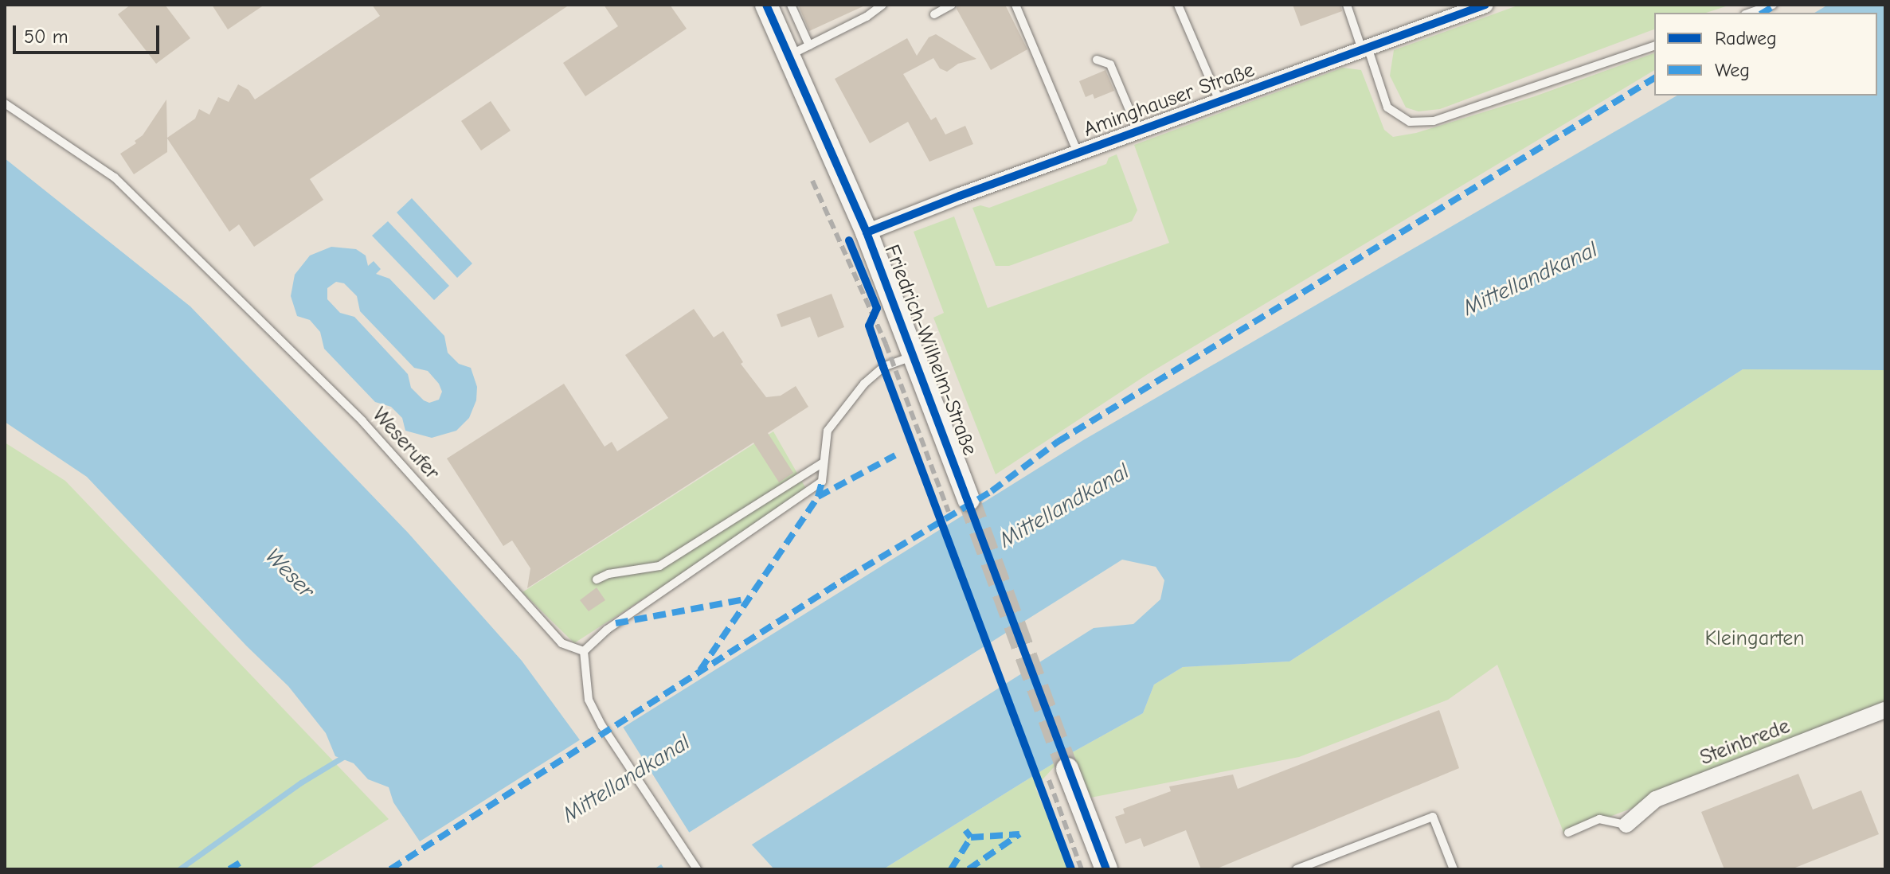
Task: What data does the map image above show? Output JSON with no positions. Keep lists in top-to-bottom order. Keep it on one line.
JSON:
{"streets":{"street":["Aminghauser Straße","Friedrich-Wilhelm-Straße","Steinbrede"],"lane":["Weserufer"]},"crossings":[["Aminghauser Straße","Friedrich-Wilhelm-Straße"]],"water":["Mittellandkanal","Weser"],"parks":["Kleingarten"],"legend":["Radweg","Weg"],"scale_bar":"50 m"}
